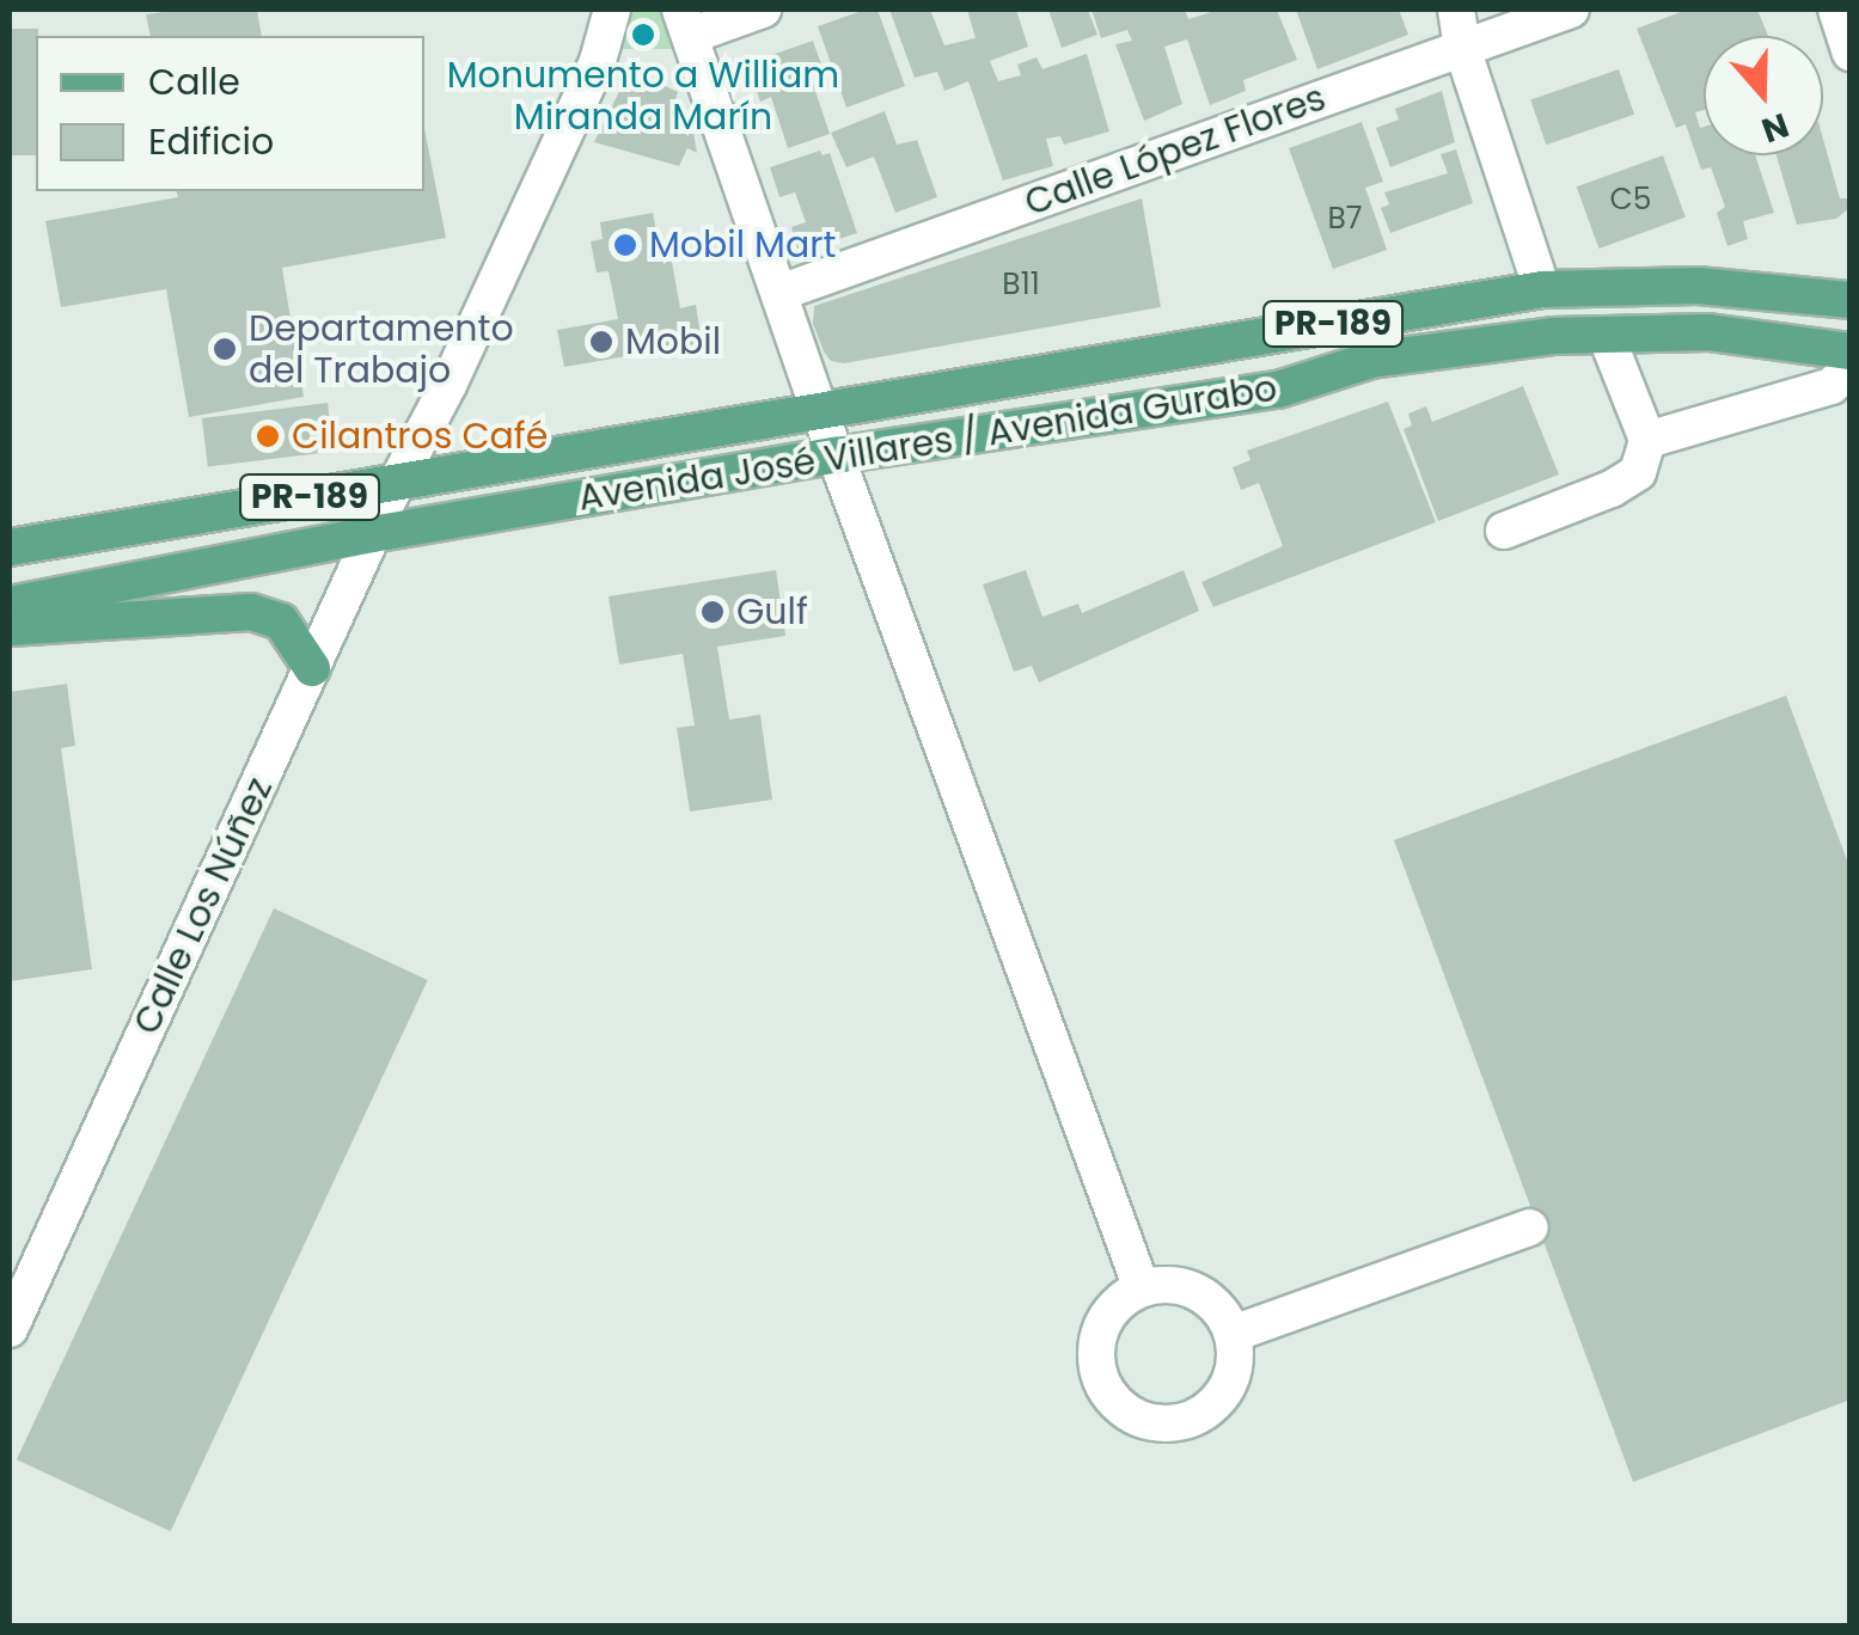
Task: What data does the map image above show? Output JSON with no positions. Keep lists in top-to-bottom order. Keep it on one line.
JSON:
{"streets":{"main road":["PR-189","Avenida José Villares / Avenida Gurabo"],"street":["Calle López Flores","Calle Los Núñez"]},"crossings":[["Avenida José Villares / Avenida Gurabo","Calle Los Núñez"]],"places":["Monumento a William Miranda Marín","Mobil Mart","Mobil","Departamento del Trabajo","Cilantros Café","Gulf"],"house_numbers":["C5","B7","B11"],"legend":["Calle","Edificio"],"north":"bottom"}
